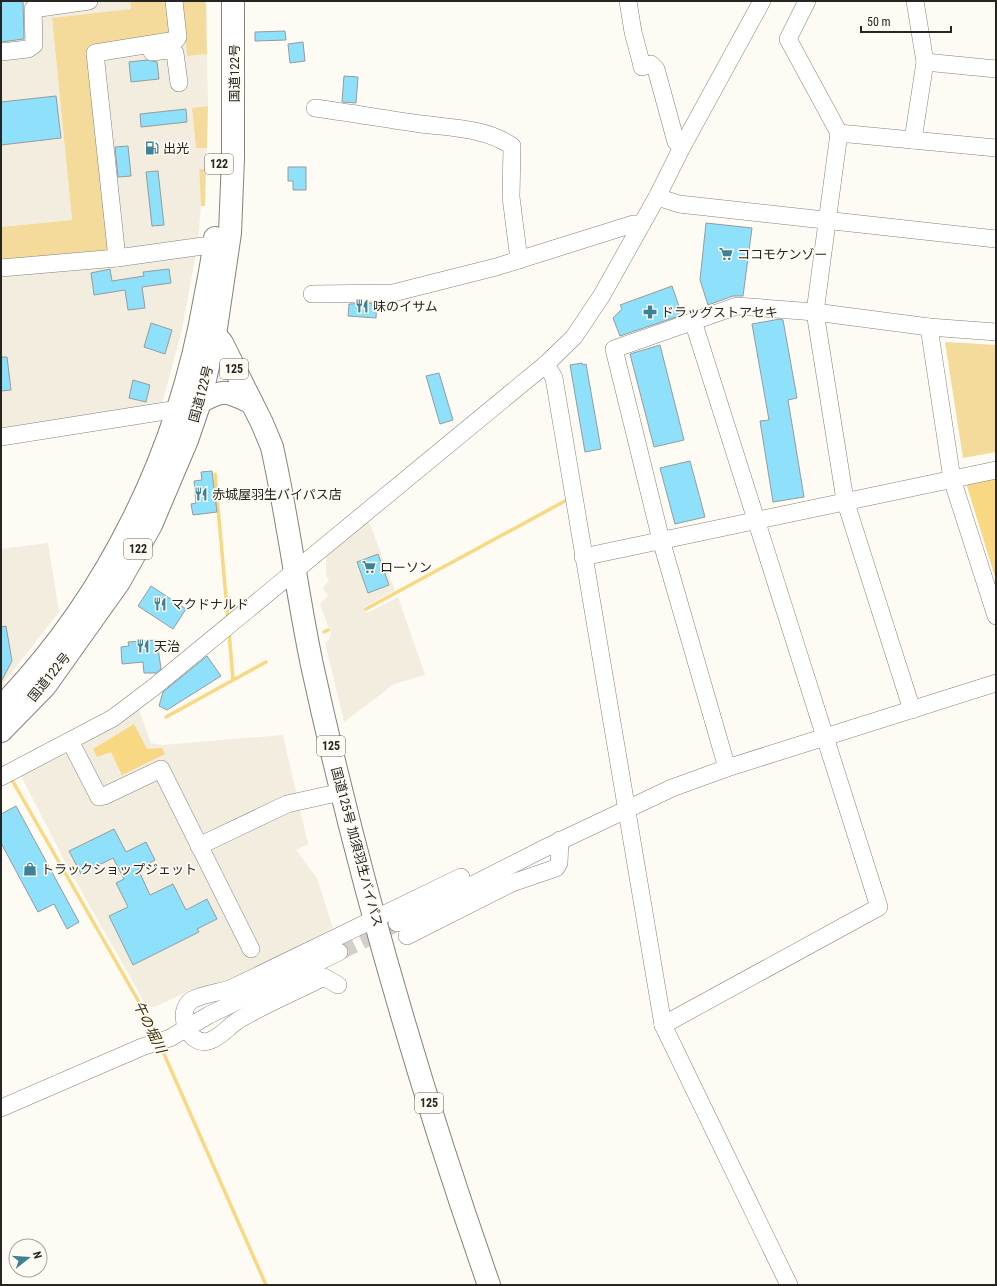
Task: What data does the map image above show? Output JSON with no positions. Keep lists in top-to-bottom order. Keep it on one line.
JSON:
{"streets":{"highway":["国道122号","122","125","国道125号 加須羽生バイパス"]},"crossings":[["国道122号","国道125号 加須羽生バイパス"]],"water":["午の堀川"],"places":{"fuel station":["出光"],"supermarket":["ココモケンゾー","ローソン"],"restaurant":["味のイサム","赤城屋羽生バイパス店","マクドナルド","天治"],"pharmacy":["ドラッグストアセキ"],"shop":["トラックショップジェット"]},"scale_bar":"50 m","north":"right"}
